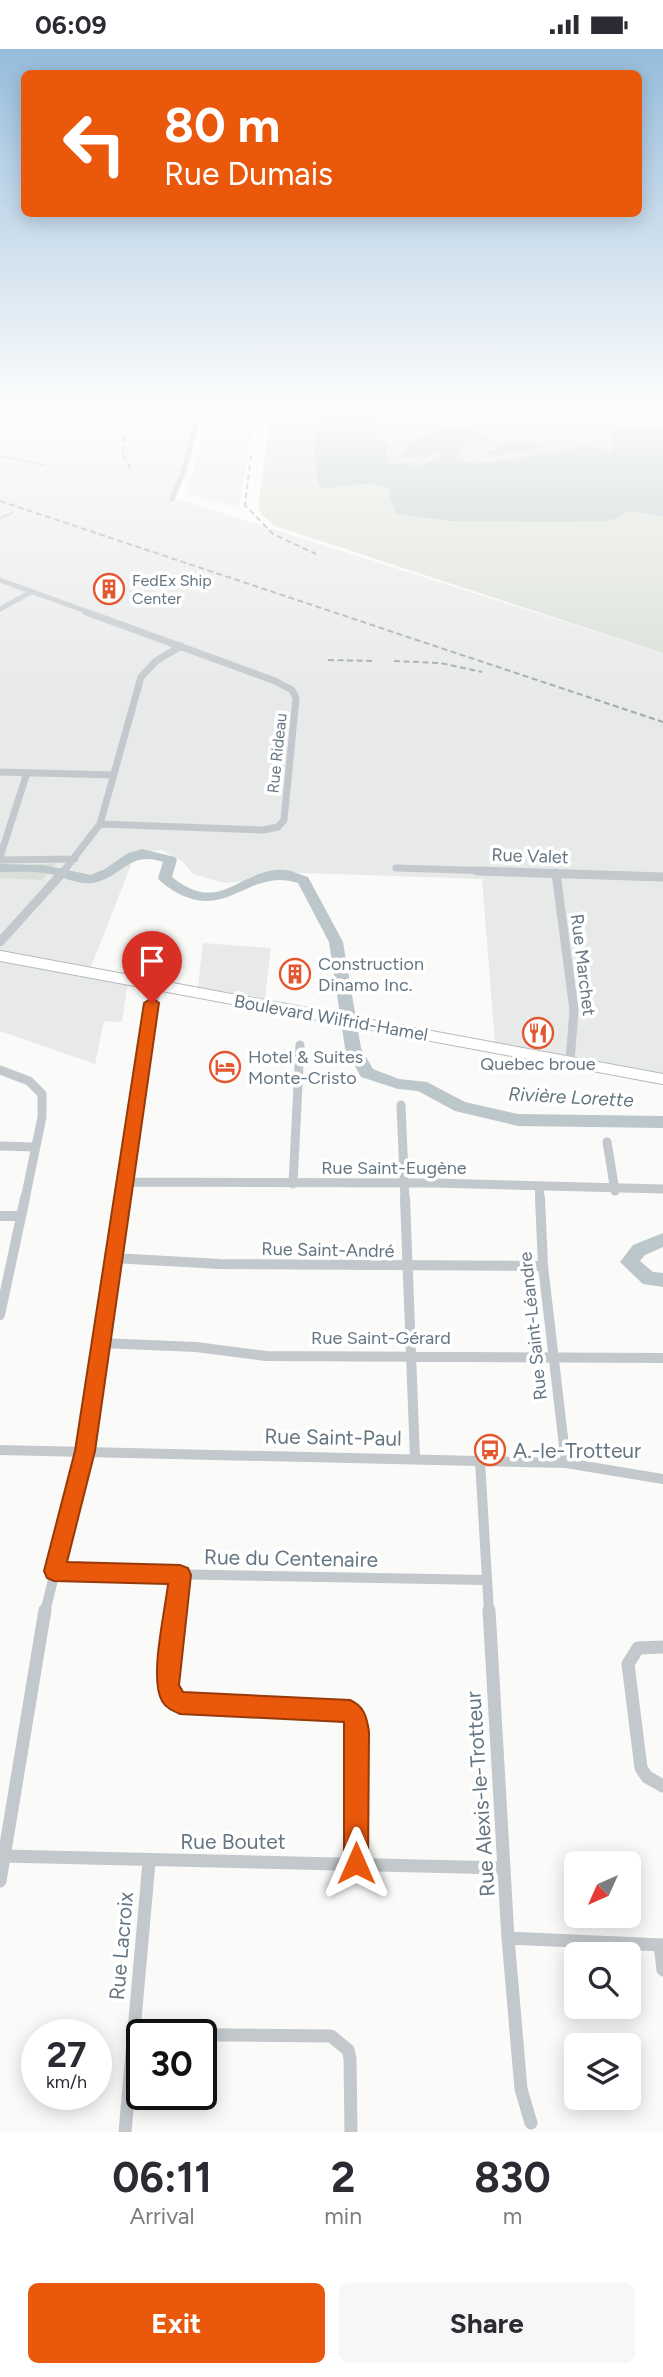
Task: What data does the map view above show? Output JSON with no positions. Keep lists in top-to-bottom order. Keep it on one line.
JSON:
{"streets":{"main road":["Boulevard Wilfrid-Hamel"],"street":["Rue Rideau","Rue Valet","Rue Marchet","Rue Saint-Eugène","Rue Saint-André","Rue Saint-Léandre","Rue Saint-Gérard","Rue Saint-Paul","Rue du Centenaire","Rue Alexis-le-Trotteur","Rue Boutet","Rue Lacroix"]},"crossings":[["Rue Valet","Rue Marchet"],["Rue Marchet","Boulevard Wilfrid-Hamel"],["Rue Saint-Eugène","Rue Saint-Léandre"],["Rue Saint-André","Rue Saint-Léandre"],["Rue Saint-Léandre","Rue Saint-Gérard"],["Rue Saint-Léandre","Rue Saint-Paul"],["Rue Saint-Paul","Rue Alexis-le-Trotteur"],["Rue du Centenaire","Rue Alexis-le-Trotteur"],["Rue Alexis-le-Trotteur","Rue Boutet"],["Rue Boutet","Rue Lacroix"]],"water":["Rivière Lorette"],"places":{"building":["FedEx Ship Center","Construction Dinamo Inc."],"restaurant":["Quebec broue"],"hotel":["Hotel & Suites Monte-Cristo"],"bus stop":["A.-le-Trotteur"]},"north":"bottom left","page":{"status":"06:09","turn":["80 m","Rue Dumais"],"speed":"27 km/h","limit":"30","eta":["06:11","Arrival","2","min","830","m"],"buttons":["Exit","Share"]}}
